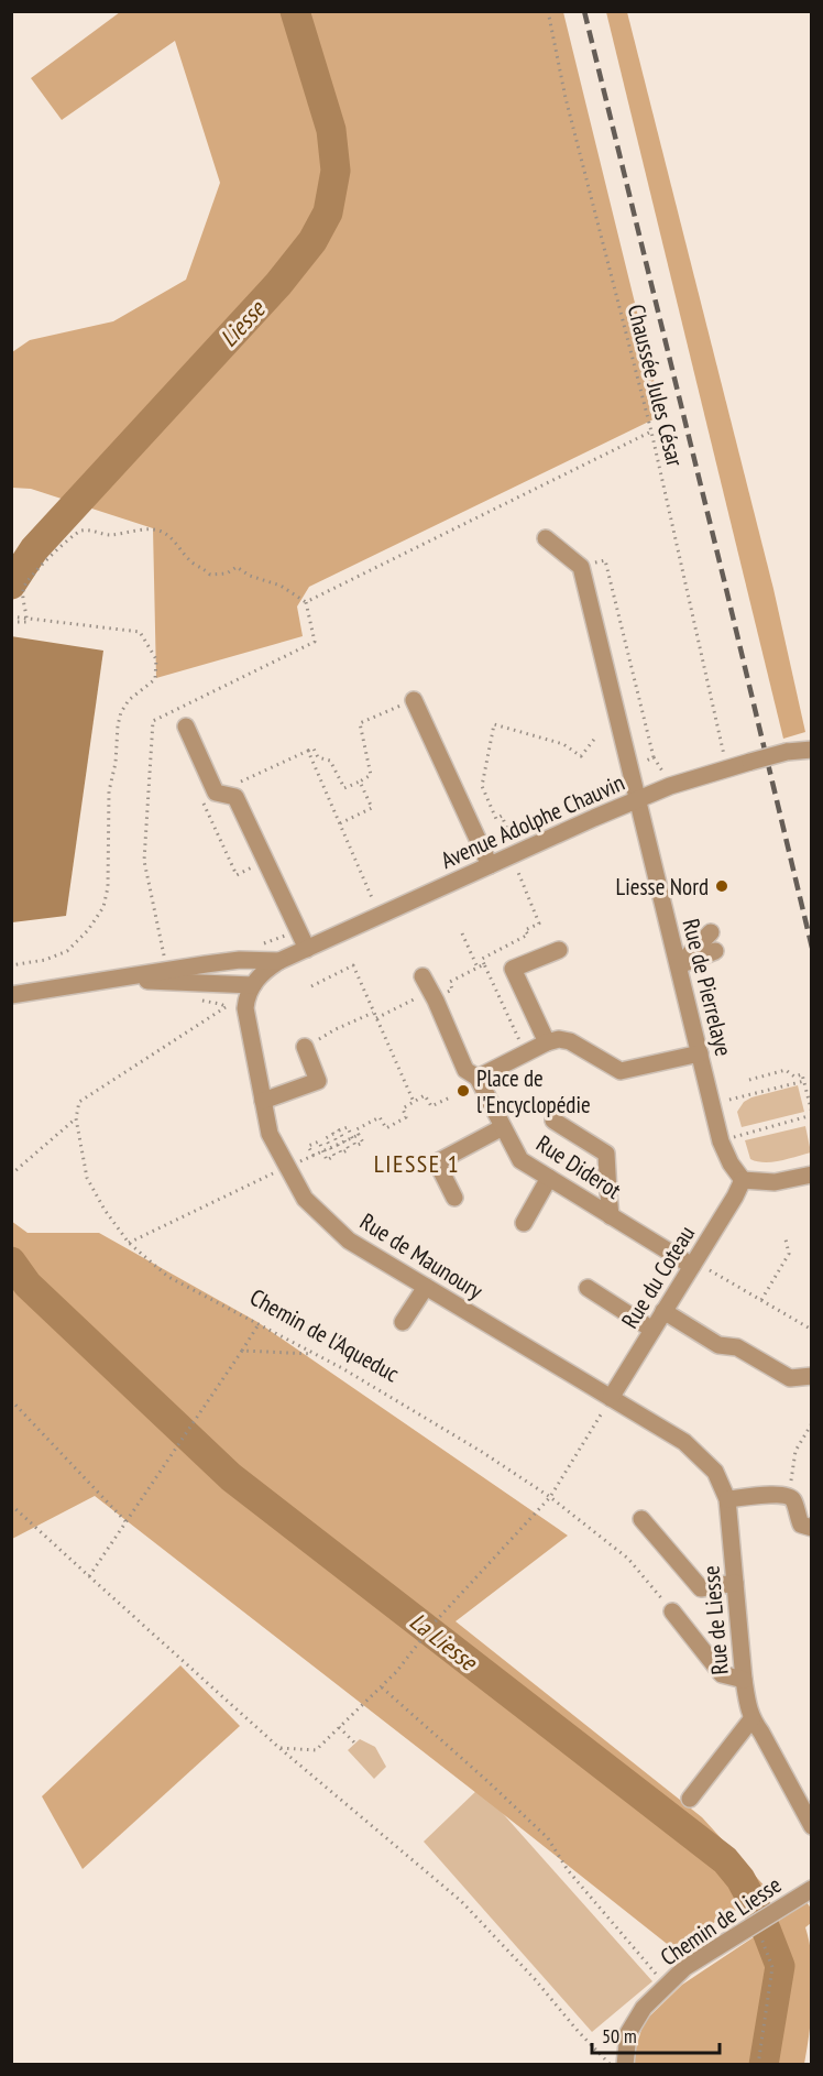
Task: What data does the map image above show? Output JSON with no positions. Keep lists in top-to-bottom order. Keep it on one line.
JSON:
{"streets":{"street":["Avenue Adolphe Chauvin","Rue de Pierrelaye","Rue Diderot","Rue de Maunoury","Rue du Coteau","Rue de Liesse","Chemin de Liesse"],"path":["Chaussée Jules César","Chemin de l'Aqueduc"]},"crossings":[["Chaussée Jules César","Avenue Adolphe Chauvin"],["Avenue Adolphe Chauvin","Rue de Pierrelaye"],["Avenue Adolphe Chauvin","Rue de Maunoury"],["Rue de Pierrelaye","Rue du Coteau"],["Rue Diderot","Rue du Coteau"],["Rue de Maunoury","Rue du Coteau"],["Rue de Maunoury","Rue de Liesse"]],"districts":["LIESSE 1"],"water":["Liesse","La Liesse"],"places":["Liesse Nord","Place de l'Encyclopédie"],"scale_bar":"50 m"}
